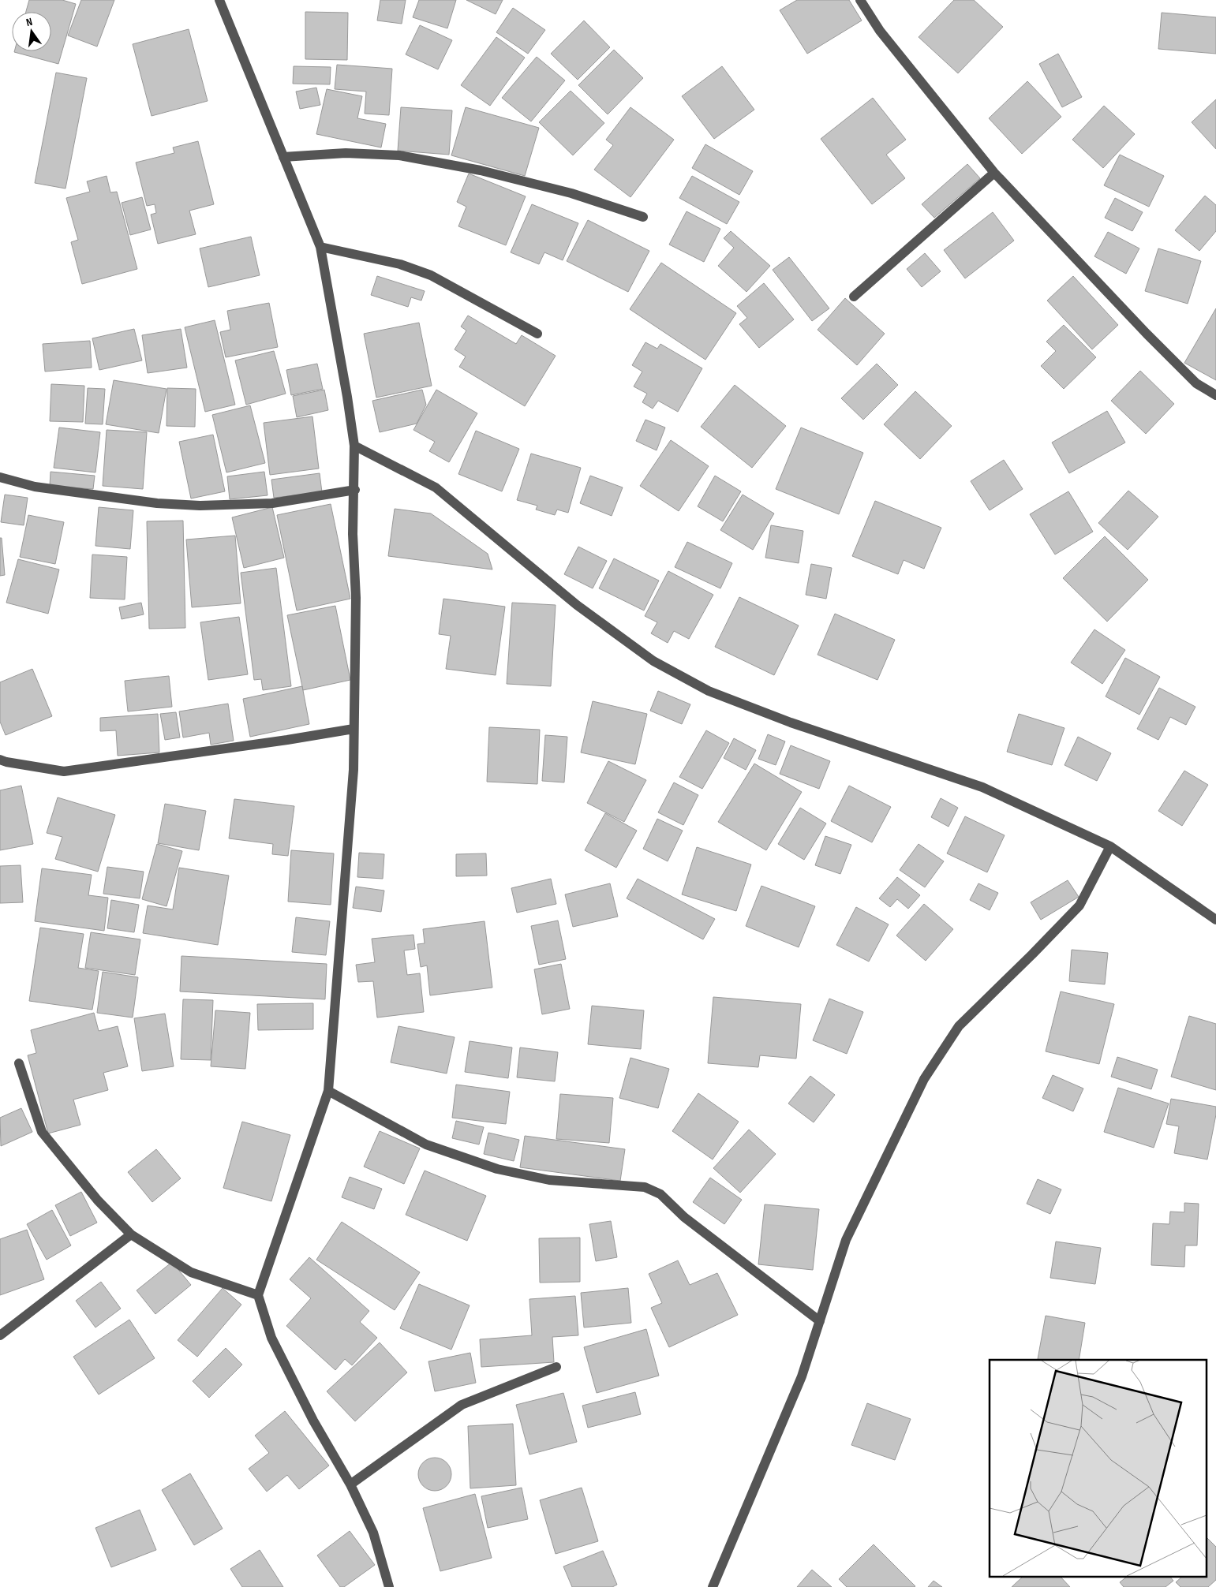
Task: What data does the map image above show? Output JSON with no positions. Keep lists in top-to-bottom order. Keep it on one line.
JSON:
{"north":"top"}
